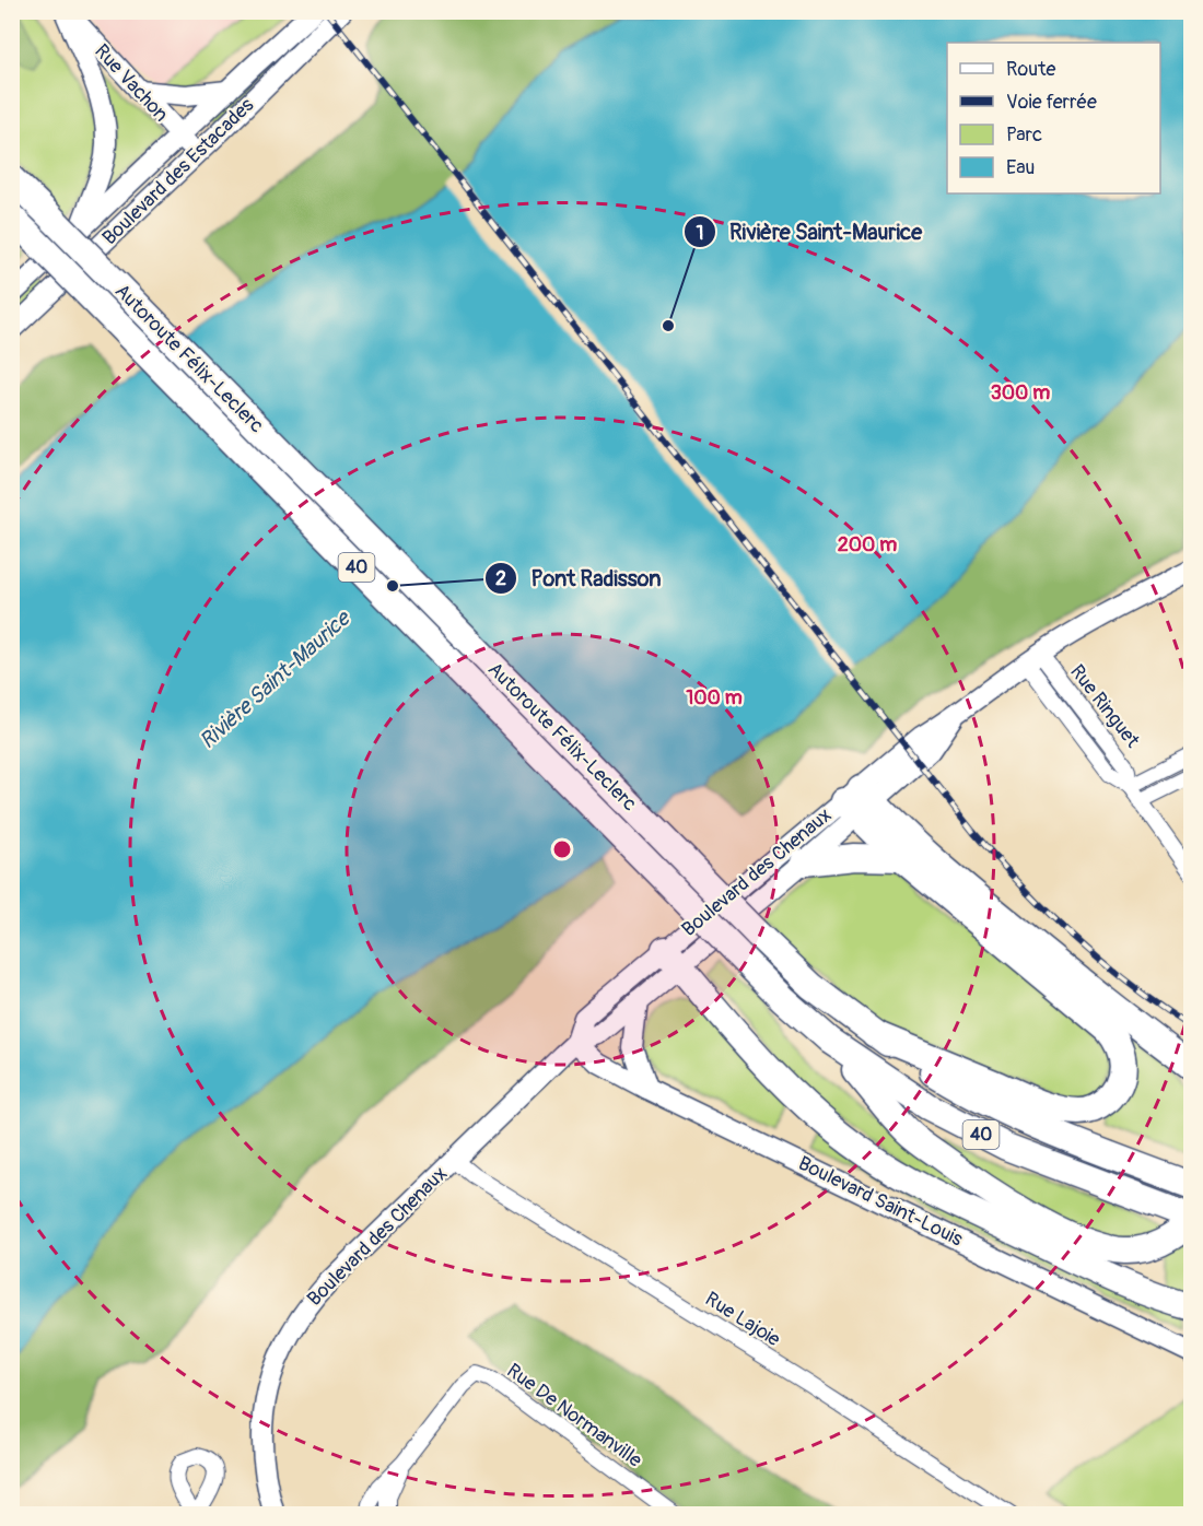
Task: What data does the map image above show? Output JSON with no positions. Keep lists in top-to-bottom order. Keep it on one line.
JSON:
{"streets":{"highway":["Autoroute Félix-Leclerc","40"],"street":["Rue Vachon","Boulevard des Estacades","Rue Ringuet","Boulevard des Chenaux","Boulevard Saint-Louis","Rue Lajoie","Rue De Normanville"]},"crossings":[["Rue Vachon","Boulevard des Estacades"],["Rue Ringuet","Boulevard des Chenaux"],["Boulevard des Chenaux","Boulevard Saint-Louis"],["Boulevard des Chenaux","Rue Lajoie"]],"water":["Rivière Saint-Maurice"],"places":["Rivière Saint-Maurice","Pont Radisson"],"legend":["Route","Voie ferrée","Parc","Eau"],"rings":["300 m","200 m","100 m"]}
